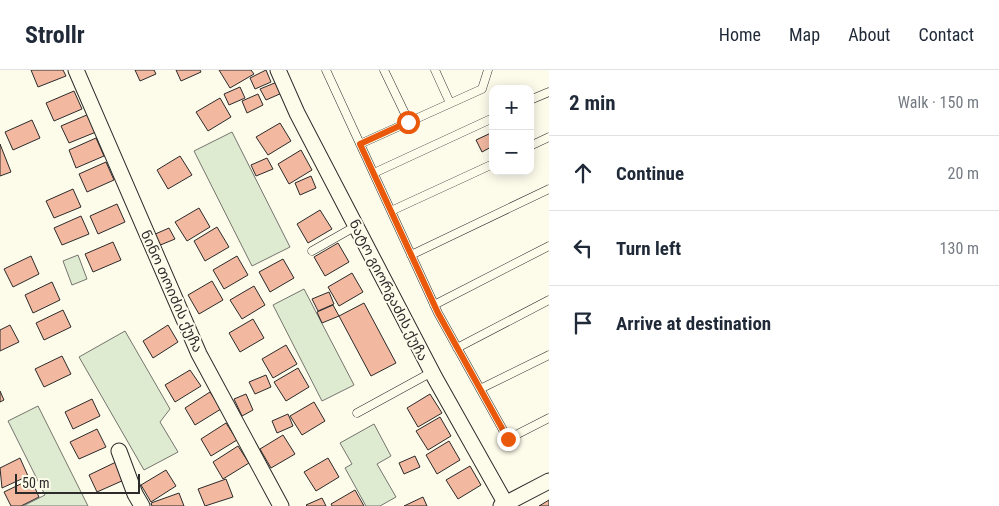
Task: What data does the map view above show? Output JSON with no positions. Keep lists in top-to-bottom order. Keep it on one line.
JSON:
{"streets":{"street":["ნატო გიორგაძის ქუჩა","ნინო თოიძის ქუჩა"]},"scale_bar":"50 m","page":{"header":"Strollr","nav":["Home","Map","About","Contact"],"heading":["2 min","Walk · 150 m"],"map_buttons":["+","−"],"list":[["Continue","20 m"],["Turn left","130 m"],"Arrive at destination"],"scale":"50 m"}}
